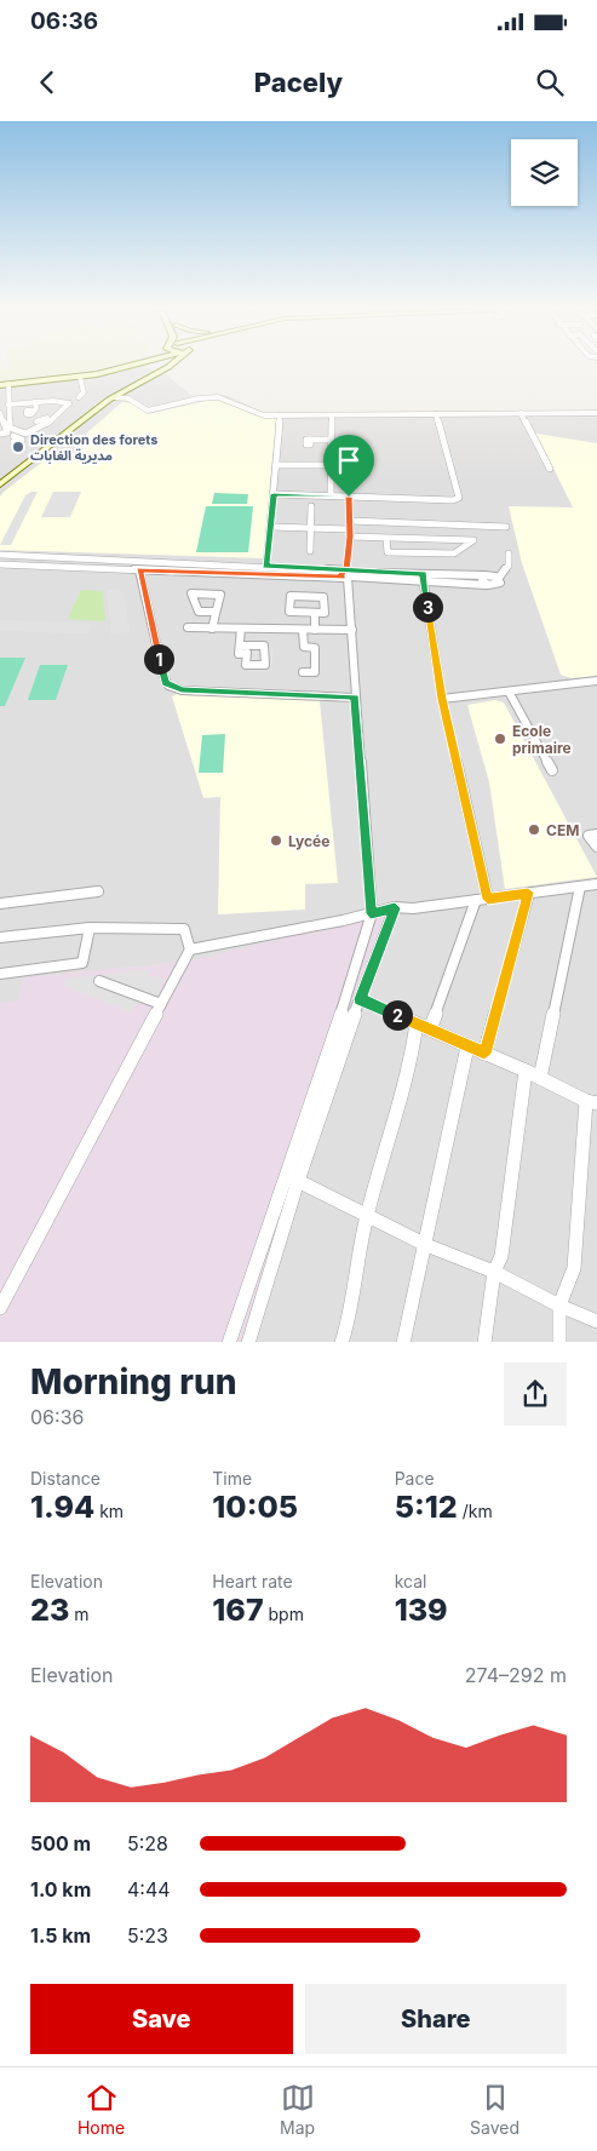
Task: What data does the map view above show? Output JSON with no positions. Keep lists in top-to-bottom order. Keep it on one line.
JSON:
{"places":["Direction des forets مديرية الغابات","Ecole primaire","CEM","Lycée"],"page":{"status":"06:36","header":"Pacely","pins":["3","1","2"],"heading":["Morning run","06:36"],"stats":[["Distance","1.94 km"],["Time","10:05"],["Pace","5:12 /km"],["Elevation","23 m"],["Heart rate","167 bpm"],["kcal","139"]],"chart":["Elevation","274–292 m"],"list":[{"name":"500 m","note":"5:28"},{"name":"1.0 km","note":"4:44"},{"name":"1.5 km","note":"5:23"}],"buttons":["Save","Share"],"tabs":["Home","Map","Saved"]}}
